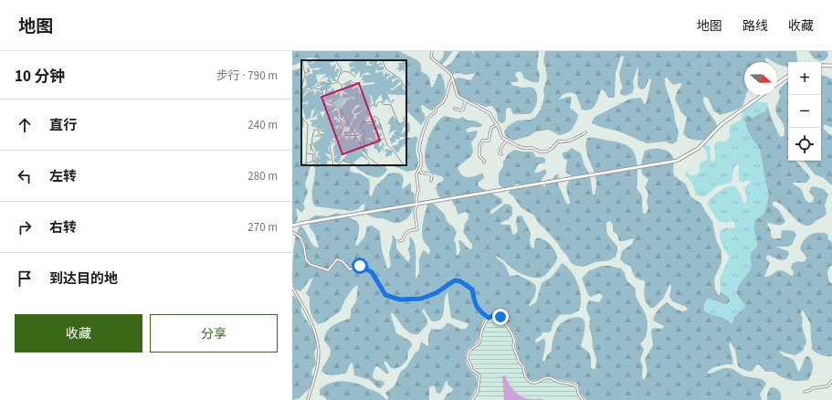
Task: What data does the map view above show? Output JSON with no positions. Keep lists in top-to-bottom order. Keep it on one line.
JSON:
{"north":"right","page":{"header":"地图","nav":["地图","路线","收藏"],"heading":["10 分钟","步行 · 790 m"],"map_buttons":["+","−"],"list":[["直行","240 m"],["左转","280 m"],["右转","270 m"],"到达目的地"],"buttons":["收藏","分享"]}}
